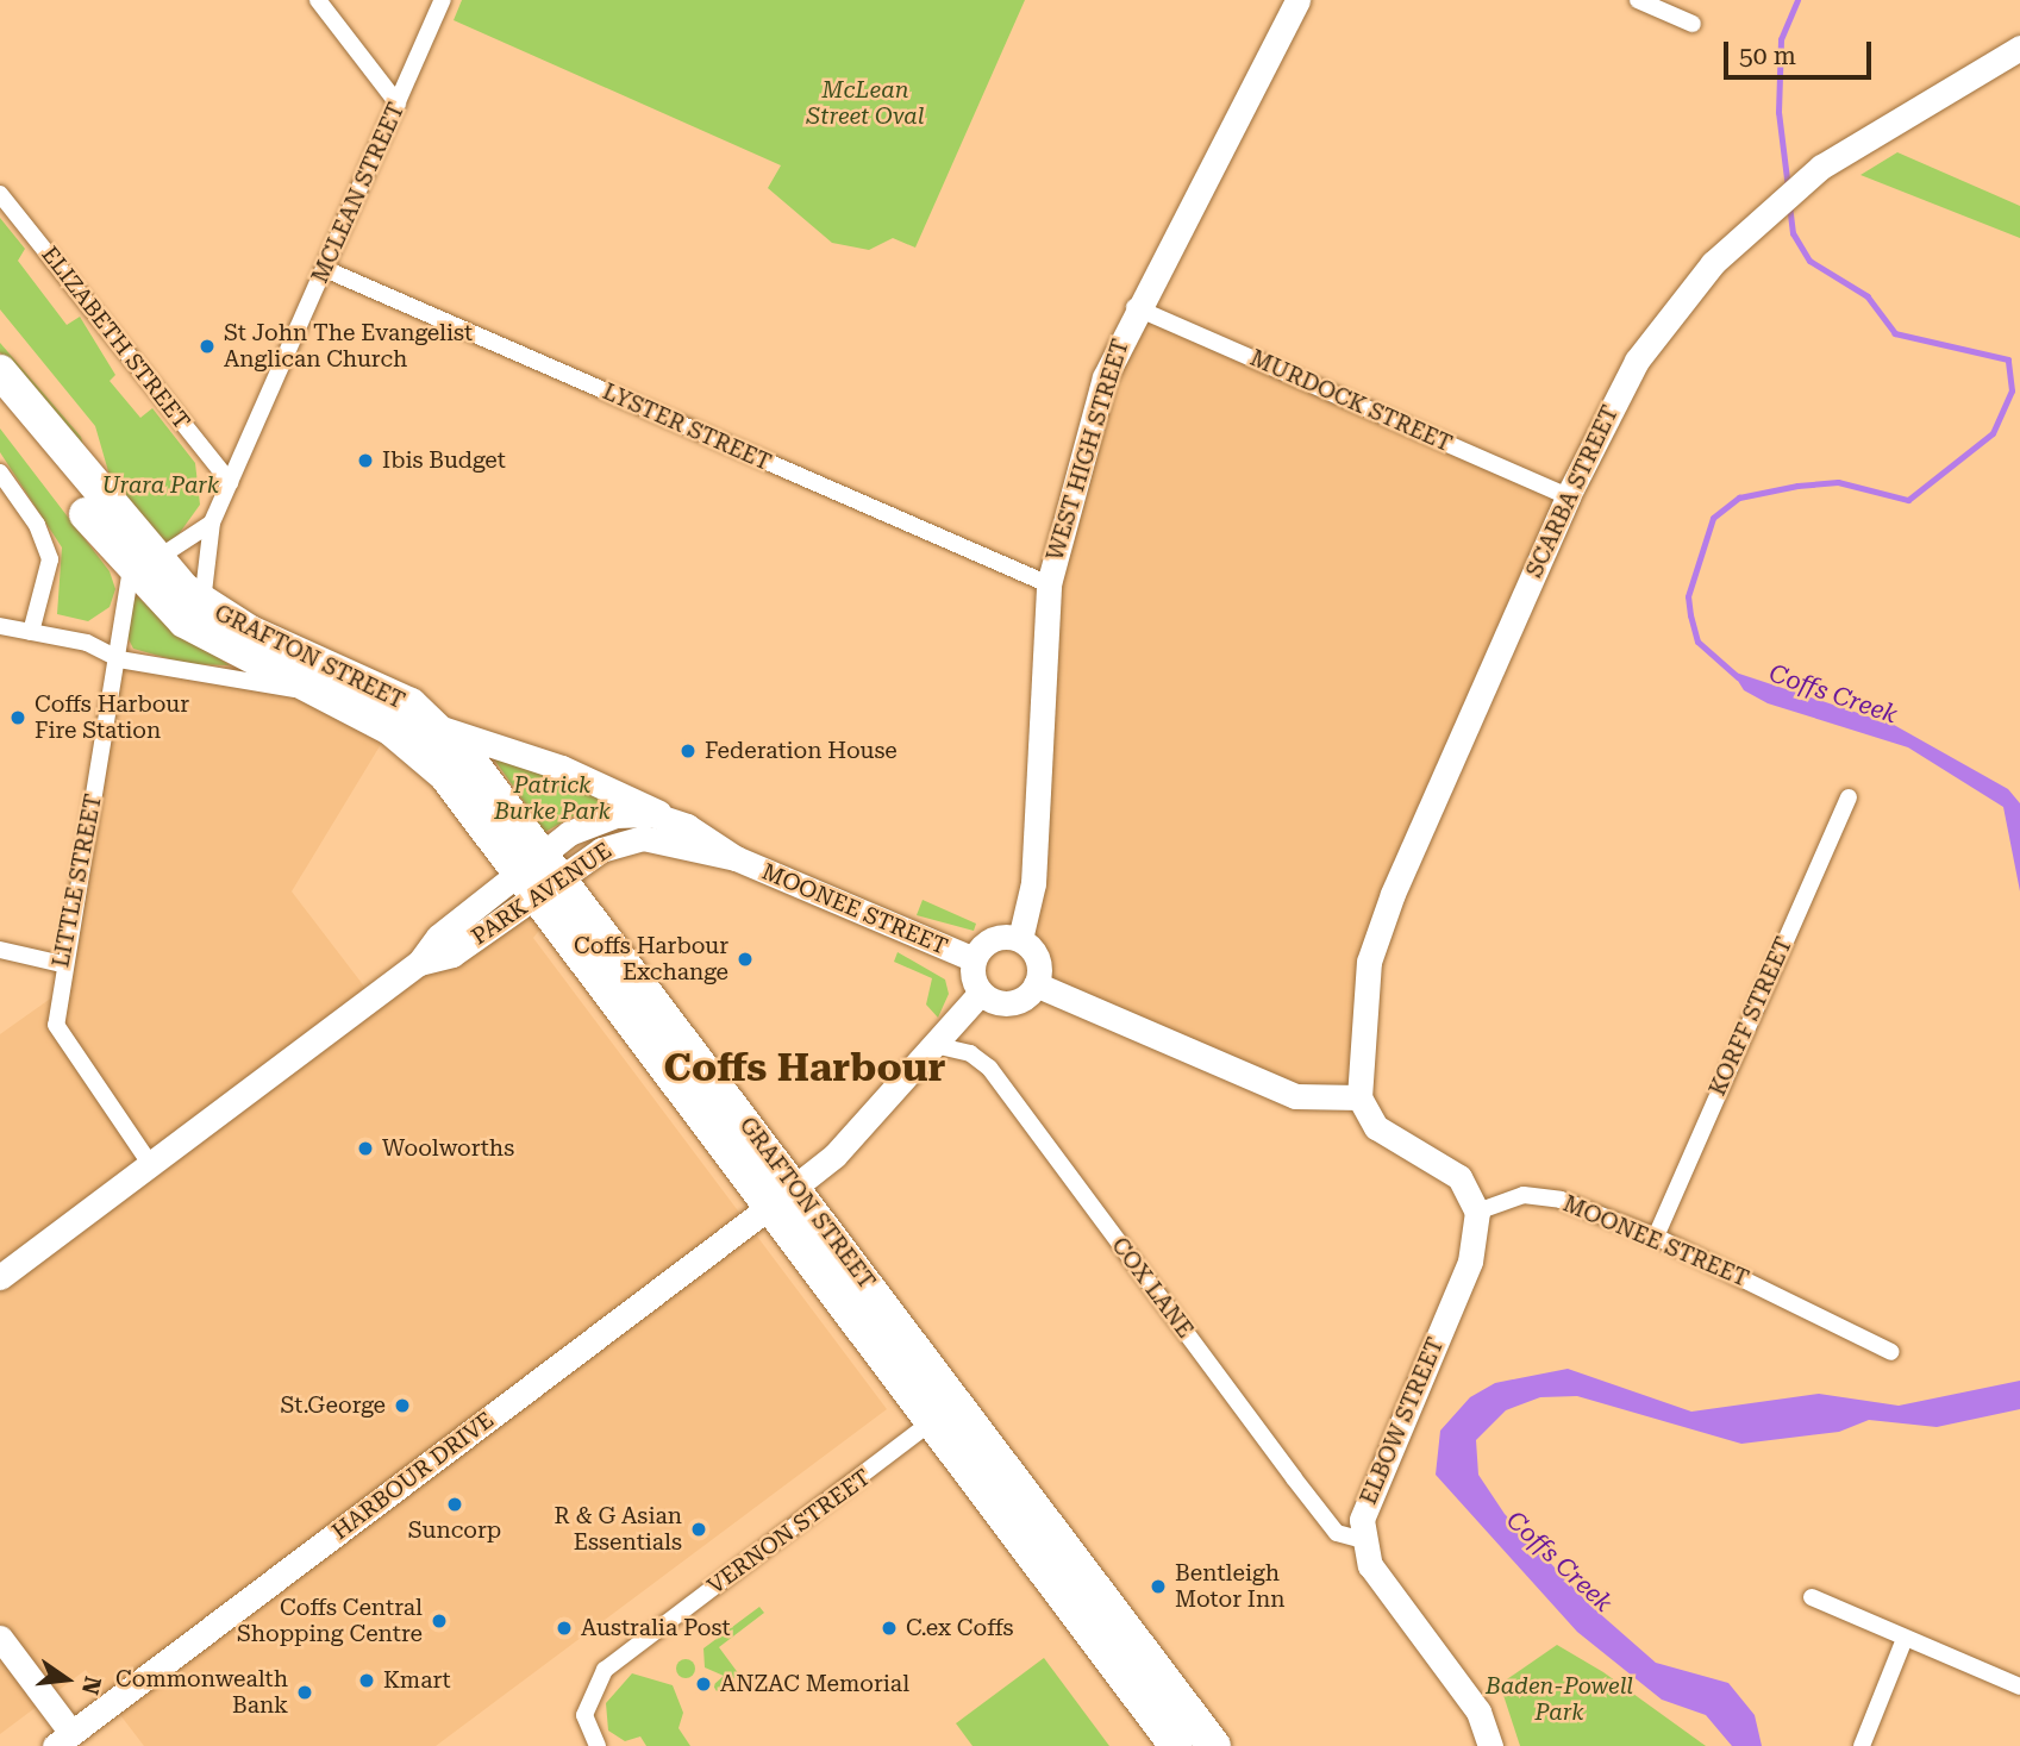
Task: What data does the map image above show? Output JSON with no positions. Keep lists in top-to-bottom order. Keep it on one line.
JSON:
{"streets":{"highway":["GRAFTON STREET"],"street":["MCLEAN STREET","ELIZABETH STREET","MURDOCK STREET","LYSTER STREET","WEST HIGH STREET","SCARBA STREET","LITTLE STREET","PARK AVENUE","MOONEE STREET","KORFF STREET","COX LANE","ELBOW STREET","HARBOUR DRIVE","VERNON STREET"]},"crossings":[["MCLEAN STREET","ELIZABETH STREET"],["MCLEAN STREET","LYSTER STREET"],["MCLEAN STREET","GRAFTON STREET"],["MURDOCK STREET","WEST HIGH STREET"],["MURDOCK STREET","SCARBA STREET"],["LYSTER STREET","WEST HIGH STREET"],["WEST HIGH STREET","MOONEE STREET"],["GRAFTON STREET","LITTLE STREET"],["GRAFTON STREET","PARK AVENUE"],["GRAFTON STREET","HARBOUR DRIVE"],["GRAFTON STREET","VERNON STREET"],["LITTLE STREET","PARK AVENUE"],["PARK AVENUE","MOONEE STREET"],["MOONEE STREET","KORFF STREET"],["MOONEE STREET","ELBOW STREET"],["COX LANE","ELBOW STREET"]],"districts":["Coffs Harbour"],"water":["Coffs Creek"],"parks":["McLean Street Oval","Urara Park","Patrick Burke Park","Baden-Powell Park"],"places":["St John The Evangelist Anglican Church","Ibis Budget","Coffs Harbour Fire Station","Federation House","Coffs Harbour Exchange","Woolworths","St.George","Suncorp","R & G Asian Essentials","Bentleigh Motor Inn","Coffs Central Shopping Centre","Australia Post","C.ex Coffs","Kmart","ANZAC Memorial","Commonwealth Bank"],"scale_bar":"50 m","north":"right"}
